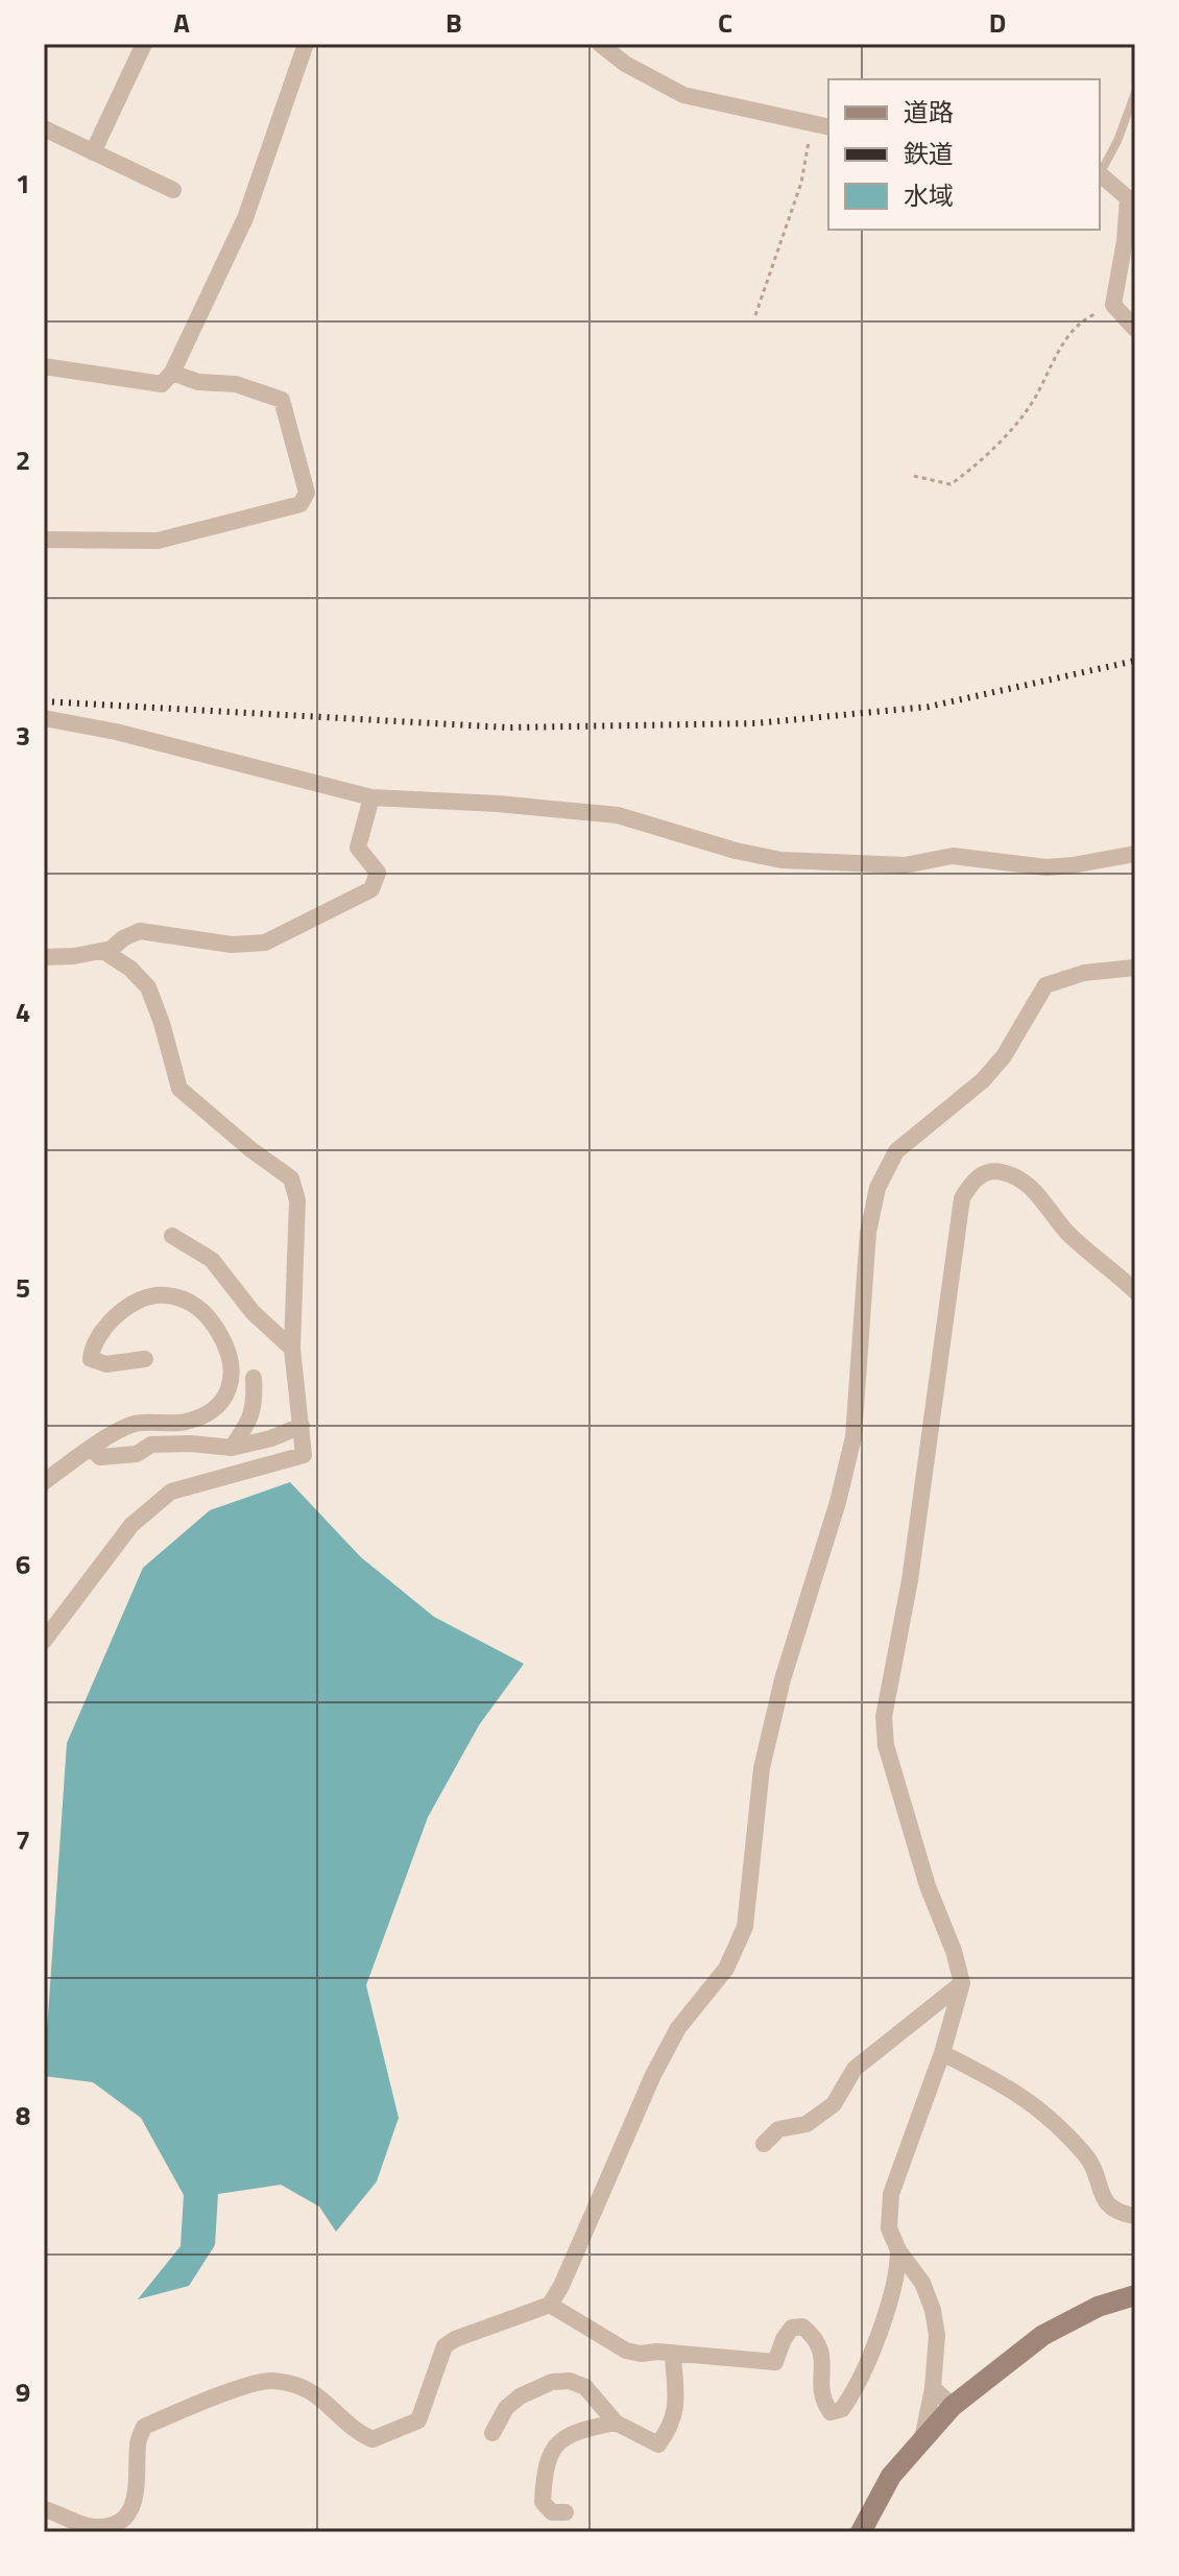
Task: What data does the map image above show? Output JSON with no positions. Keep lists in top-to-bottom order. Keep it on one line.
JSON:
{"legend":["道路","鉄道","水域"],"grid":{"columns":["A","B","C","D"],"rows":["1","2","3","4","5","6","7","8","9"]}}
